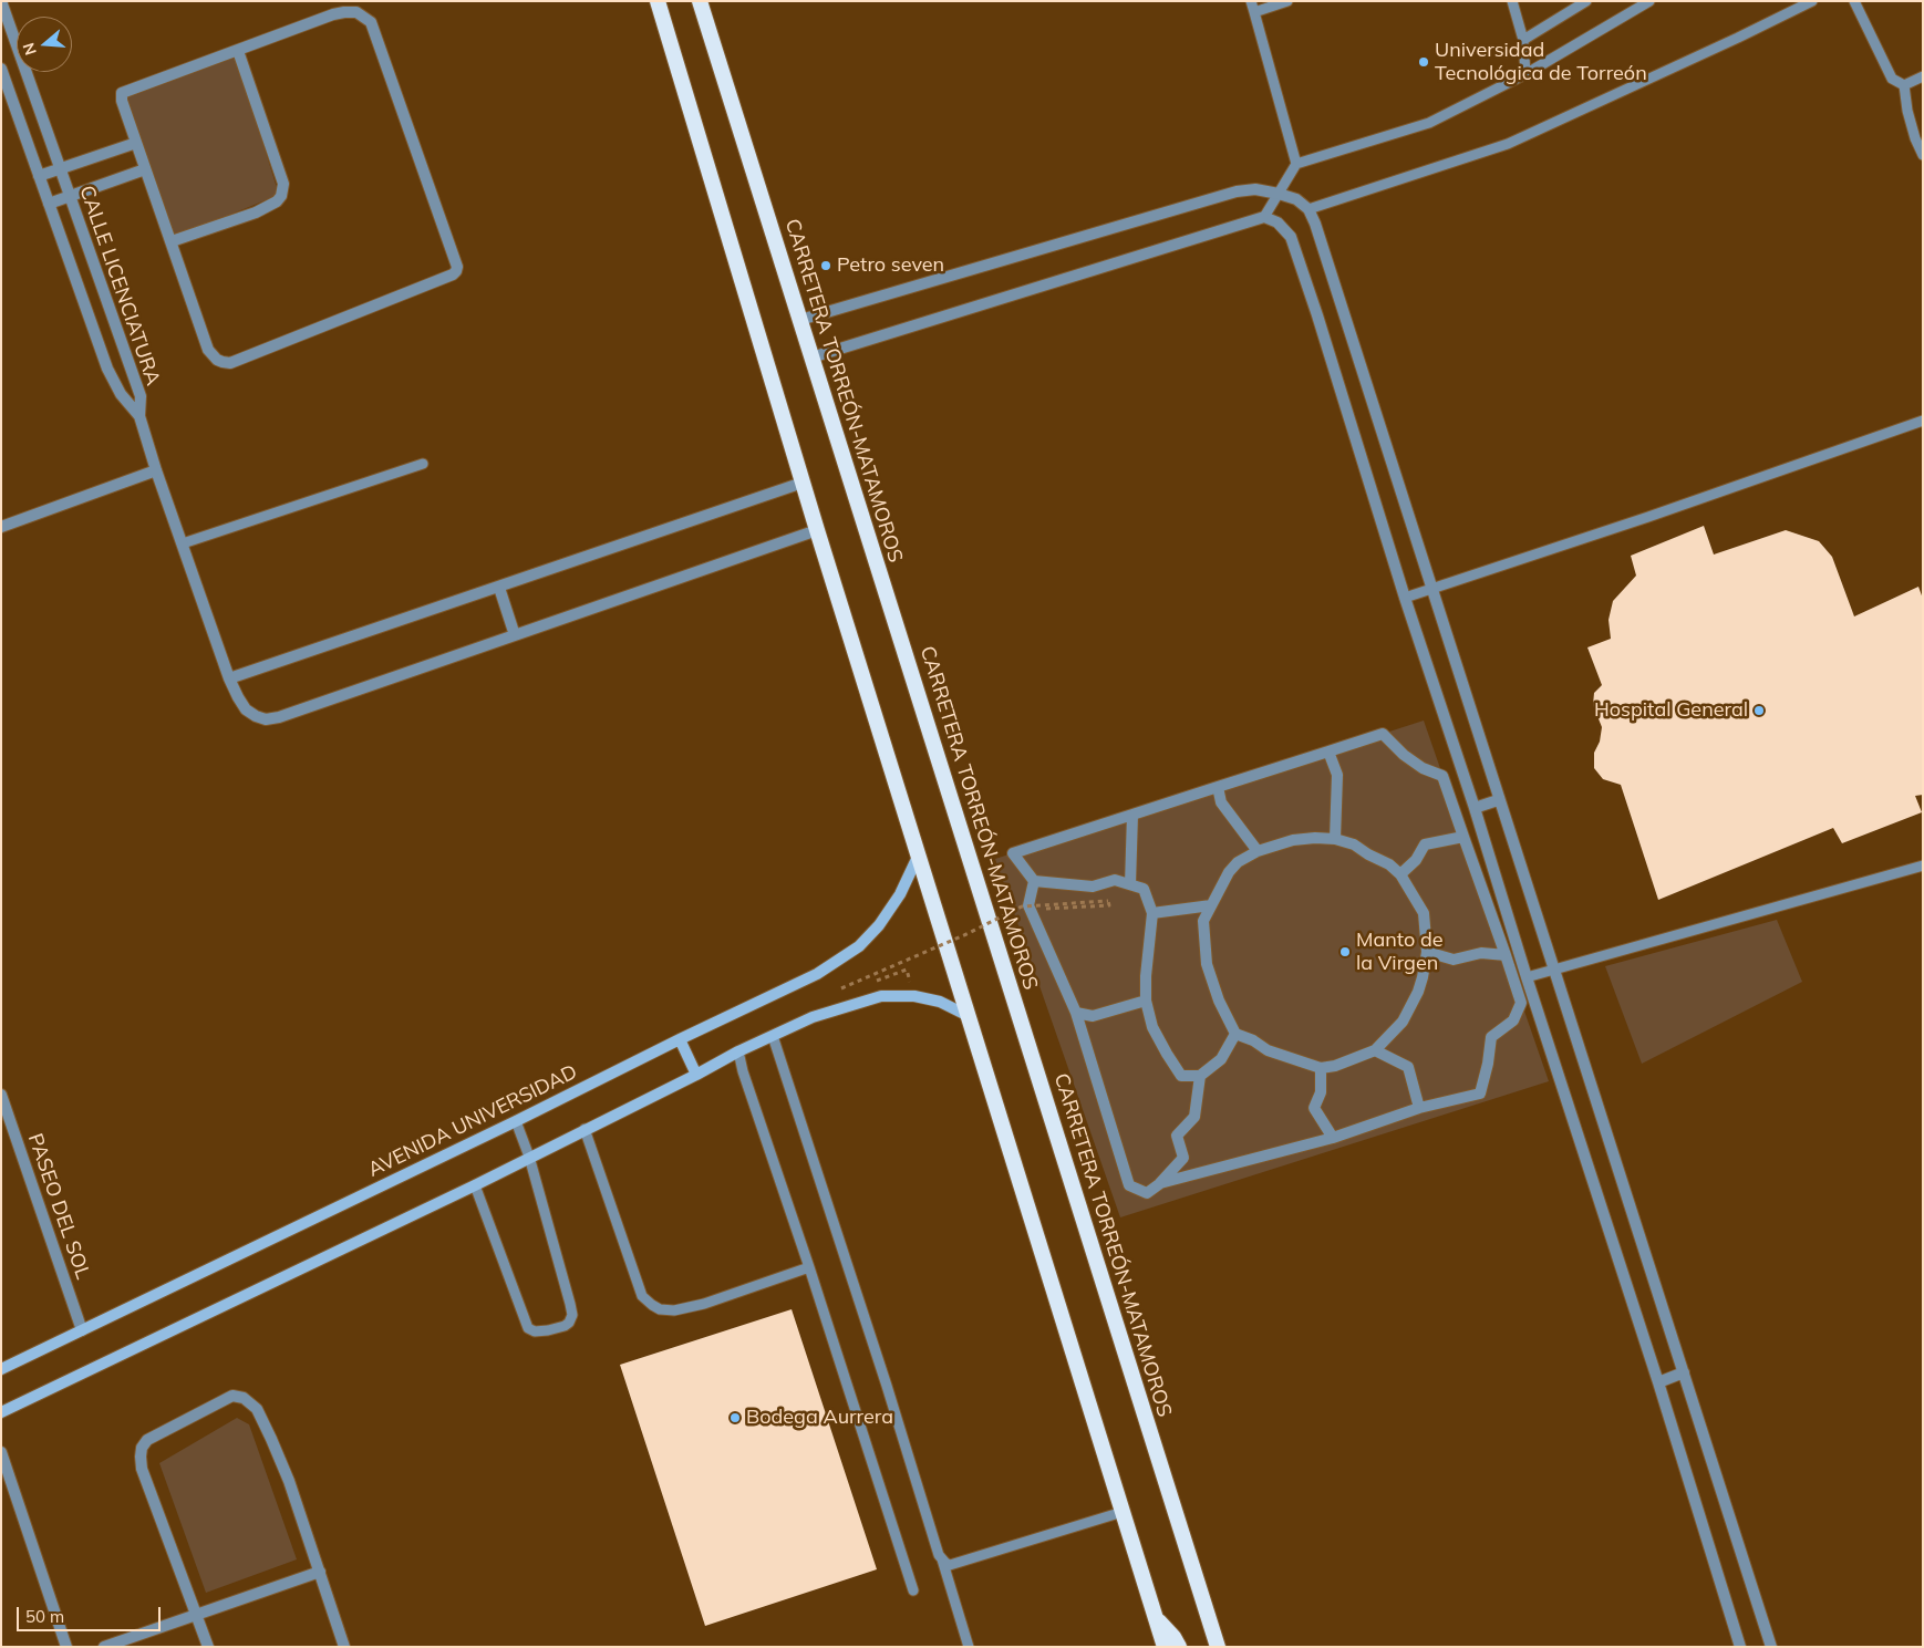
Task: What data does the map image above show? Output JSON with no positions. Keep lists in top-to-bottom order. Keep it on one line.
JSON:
{"streets":{"highway":["CARRETERA TORREÓN-MATAMOROS"],"main road":["AVENIDA UNIVERSIDAD"],"street":["CALLE LICENCIATURA","PASEO DEL SOL"]},"crossings":[["AVENIDA UNIVERSIDAD","PASEO DEL SOL"]],"places":["Universidad Tecnológica de Torreón","Petro seven","Hospital General","Manto de la Virgen","Bodega Aurrera"],"scale_bar":"50 m","north":"left"}
